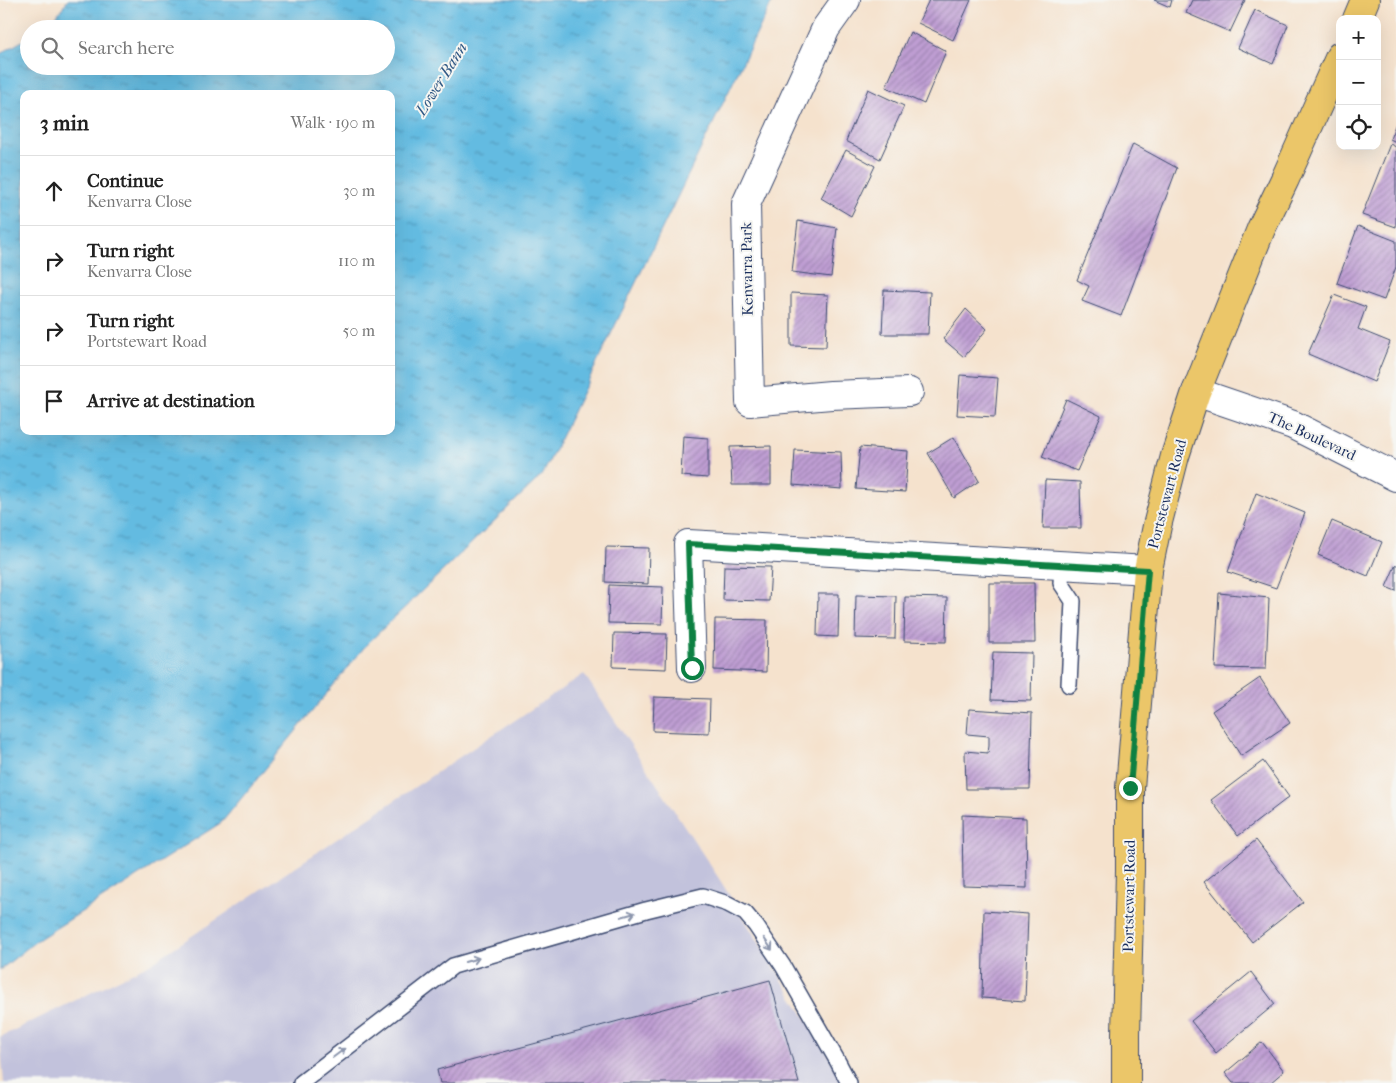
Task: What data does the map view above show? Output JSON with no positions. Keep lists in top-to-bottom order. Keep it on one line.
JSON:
{"streets":{"main road":["Portstewart Road"],"street":["Kenvarra Park","The Boulevard"]},"crossings":[["The Boulevard","Portstewart Road"]],"water":["Lower Bann"],"page":{"map_buttons":["+","−"],"search":"Search here","heading":["3 min","Walk · 190 m"],"list":[["Continue","Kenvarra Close","30 m"],["Turn right","Kenvarra Close","110 m"],["Turn right","Portstewart Road","50 m"],"Arrive at destination"]}}
